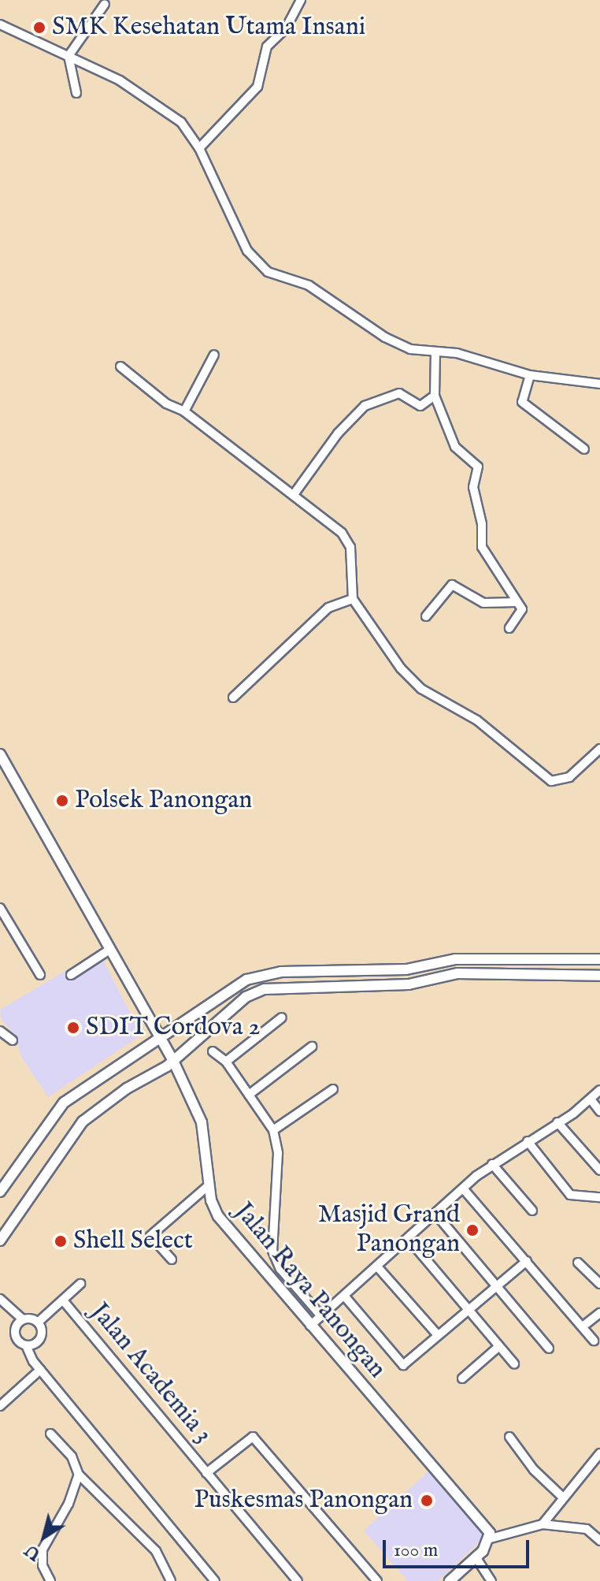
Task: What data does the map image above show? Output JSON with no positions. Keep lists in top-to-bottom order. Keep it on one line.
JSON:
{"streets":{"street":["Jalan Raya Panongan","Jalan Academia 3"]},"places":["SMK Kesehatan Utama Insani","Polsek Panongan","SDIT Cordova 2","Masjid Grand Panongan","Shell Select","Puskesmas Panongan"],"scale_bar":"100 m","north":"bottom left"}
